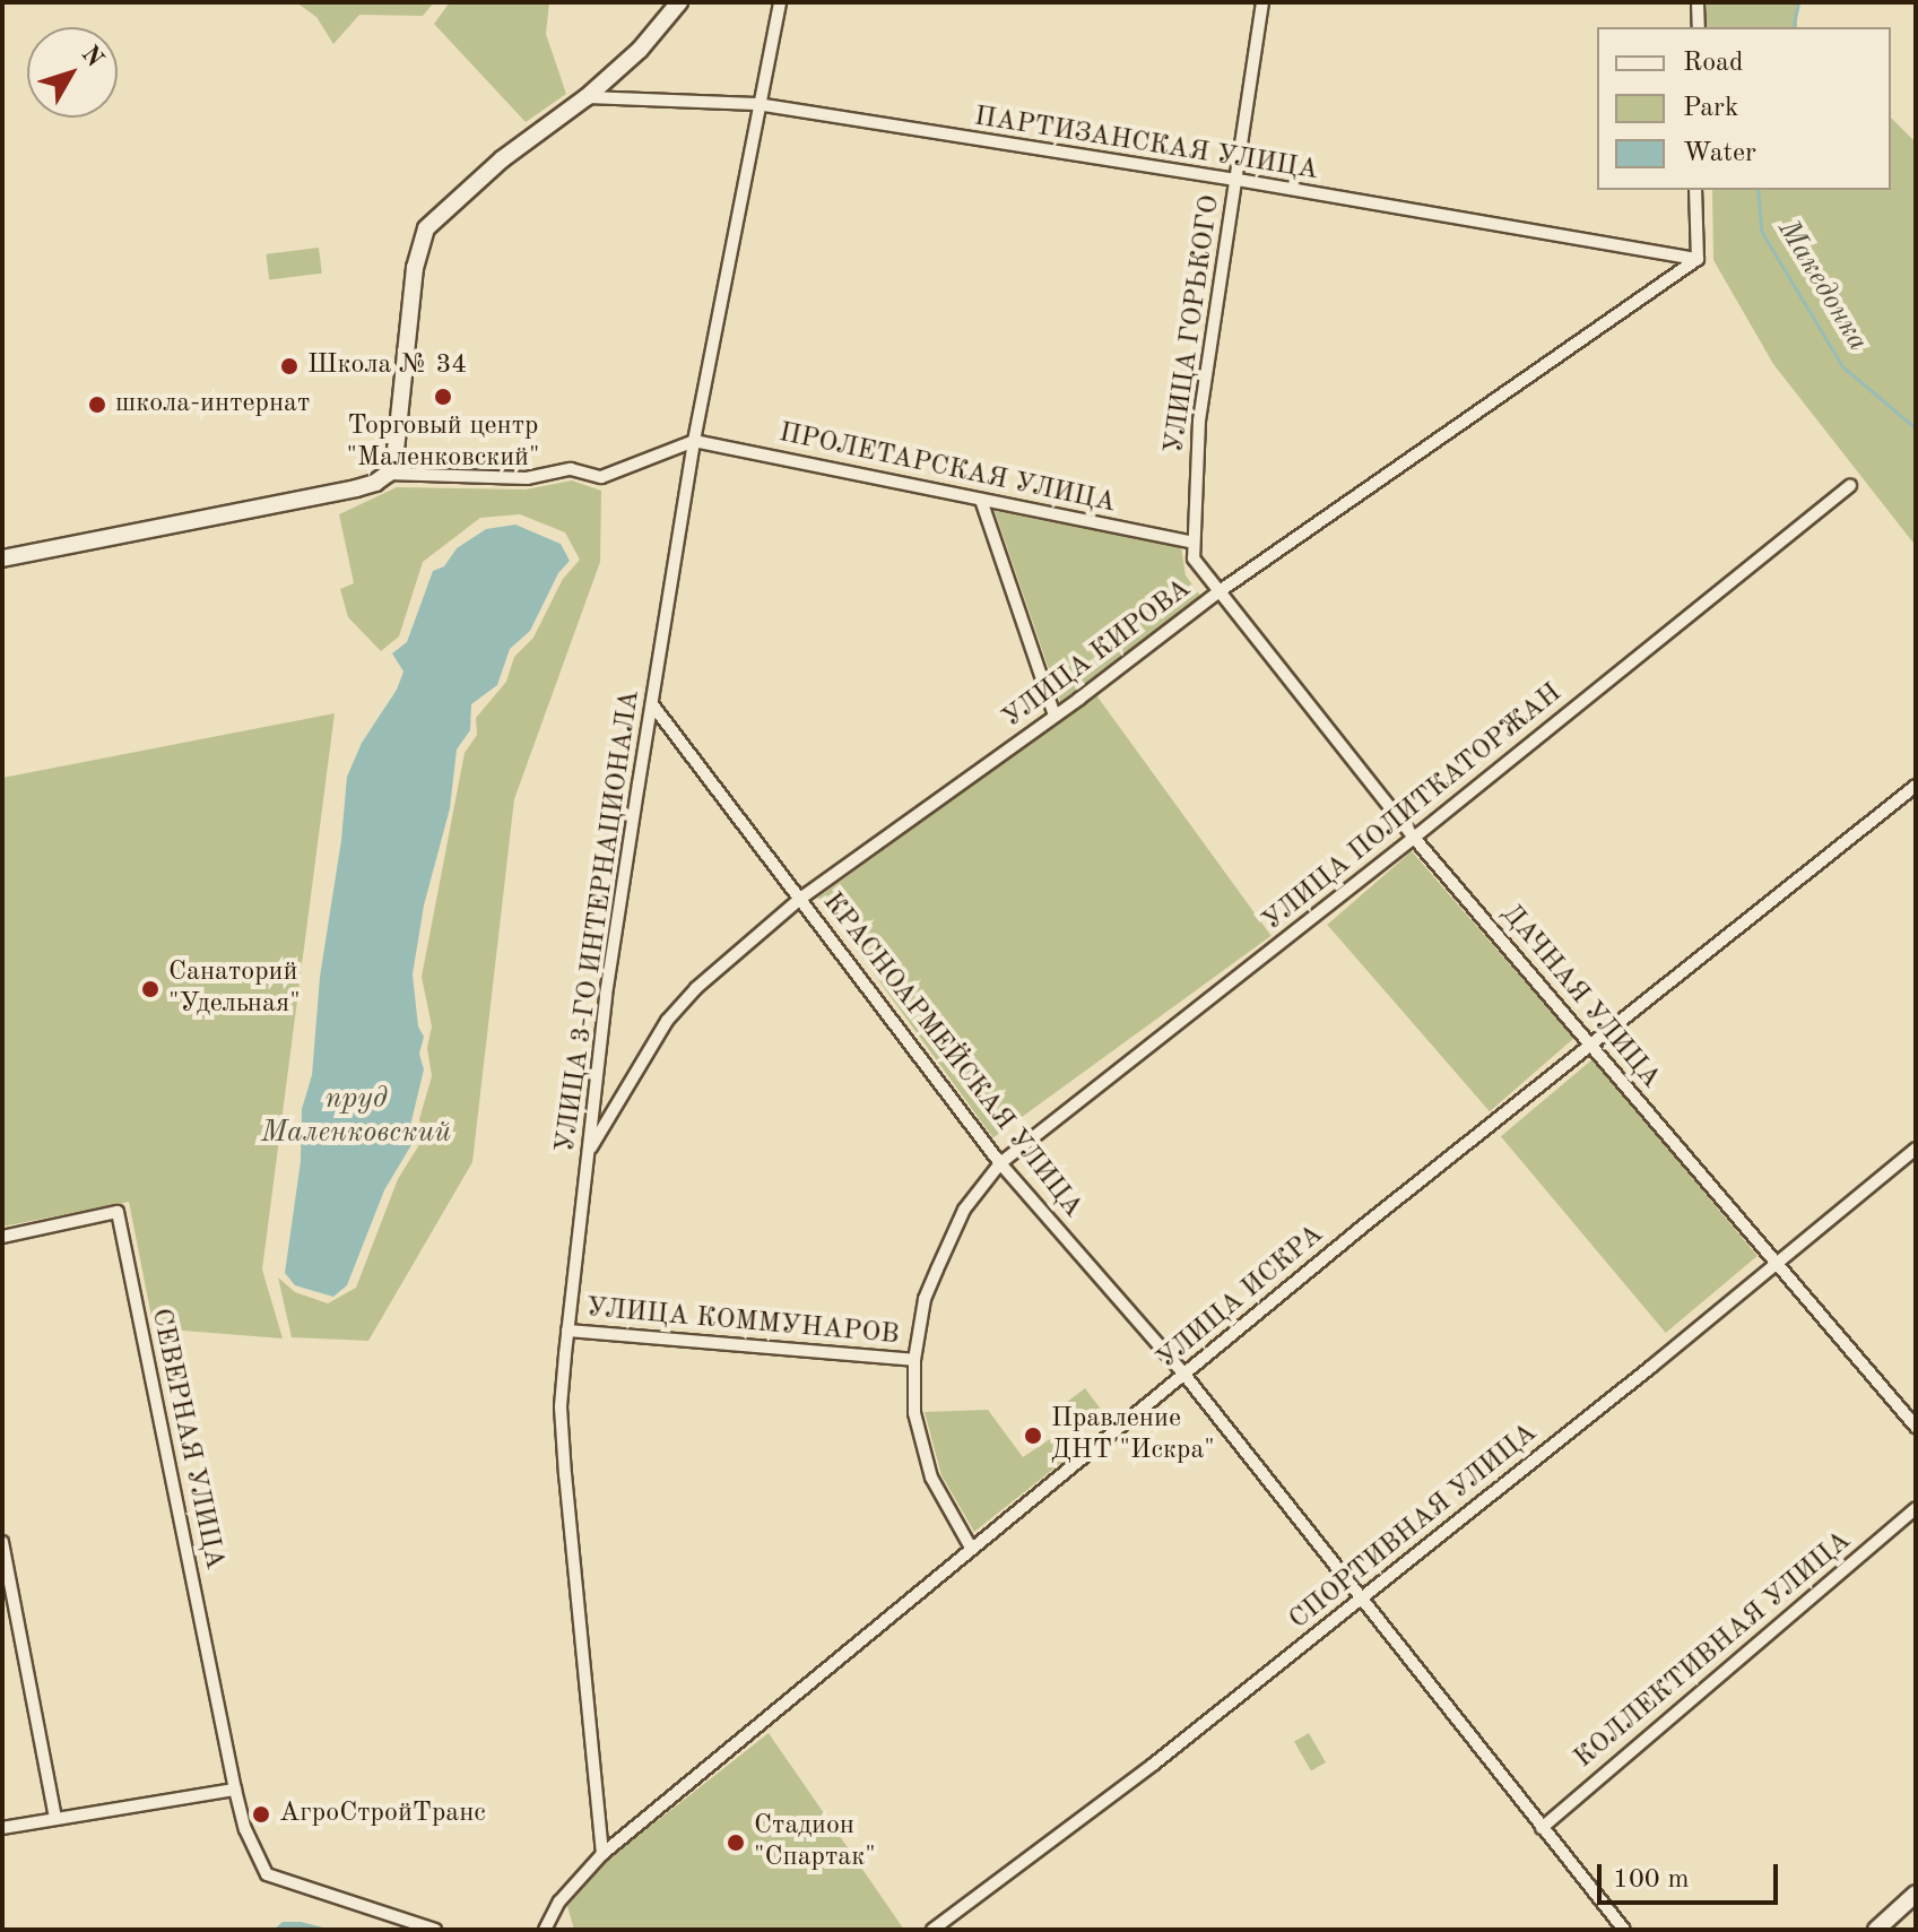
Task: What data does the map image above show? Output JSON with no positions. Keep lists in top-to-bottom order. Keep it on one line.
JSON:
{"streets":{"street":["ПАРТИЗАНСКАЯ УЛИЦА","УЛИЦА ГОРЬКОГО","ПРОЛЕТАРСКАЯ УЛИЦА","УЛИЦА КИРОВА","УЛИЦА ПОЛИТКАТОРЖАН","УЛИЦА 3-ГО ИНТЕРНАЦИОНАЛА","ДАЧНАЯ УЛИЦА","КРАСНОАРМЕЙСКАЯ УЛИЦА","УЛИЦА ИСКРА","УЛИЦА КОММУНАРОВ","СЕВЕРНАЯ УЛИЦА","СПОРТИВНАЯ УЛИЦА","КОЛЛЕКТИВНАЯ УЛИЦА"]},"crossings":[["ПАРТИЗАНСКАЯ УЛИЦА","УЛИЦА ГОРЬКОГО"],["ПАРТИЗАНСКАЯ УЛИЦА","УЛИЦА КИРОВА"],["ПАРТИЗАНСКАЯ УЛИЦА","УЛИЦА 3-ГО ИНТЕРНАЦИОНАЛА"],["УЛИЦА ГОРЬКОГО","ПРОЛЕТАРСКАЯ УЛИЦА"],["УЛИЦА ГОРЬКОГО","УЛИЦА КИРОВА"],["УЛИЦА ГОРЬКОГО","ДАЧНАЯ УЛИЦА"],["ПРОЛЕТАРСКАЯ УЛИЦА","УЛИЦА 3-ГО ИНТЕРНАЦИОНАЛА"],["УЛИЦА КИРОВА","УЛИЦА 3-ГО ИНТЕРНАЦИОНАЛА"],["УЛИЦА КИРОВА","ДАЧНАЯ УЛИЦА"],["УЛИЦА КИРОВА","КРАСНОАРМЕЙСКАЯ УЛИЦА"],["УЛИЦА ПОЛИТКАТОРЖАН","ДАЧНАЯ УЛИЦА"],["УЛИЦА ПОЛИТКАТОРЖАН","КРАСНОАРМЕЙСКАЯ УЛИЦА"],["УЛИЦА ПОЛИТКАТОРЖАН","УЛИЦА ИСКРА"],["УЛИЦА ПОЛИТКАТОРЖАН","УЛИЦА КОММУНАРОВ"],["УЛИЦА 3-ГО ИНТЕРНАЦИОНАЛА","КРАСНОАРМЕЙСКАЯ УЛИЦА"],["УЛИЦА 3-ГО ИНТЕРНАЦИОНАЛА","УЛИЦА ИСКРА"],["УЛИЦА 3-ГО ИНТЕРНАЦИОНАЛА","УЛИЦА КОММУНАРОВ"],["ДАЧНАЯ УЛИЦА","УЛИЦА ИСКРА"],["ДАЧНАЯ УЛИЦА","СПОРТИВНАЯ УЛИЦА"],["КРАСНОАРМЕЙСКАЯ УЛИЦА","УЛИЦА ИСКРА"],["КРАСНОАРМЕЙСКАЯ УЛИЦА","СПОРТИВНАЯ УЛИЦА"],["КРАСНОАРМЕЙСКАЯ УЛИЦА","КОЛЛЕКТИВНАЯ УЛИЦА"]],"water":["Македонка","пруд Маленковский"],"places":["Школа № 34","Торговый центр \"Маленковский\"","школа-интернат","Санаторий \"Удельная\"","Правление ДНТ \"Искра\"","АгроСтройТранс","Стадион \"Спартак\""],"legend":["Road","Park","Water"],"scale_bar":"100 m","north":"top right"}
